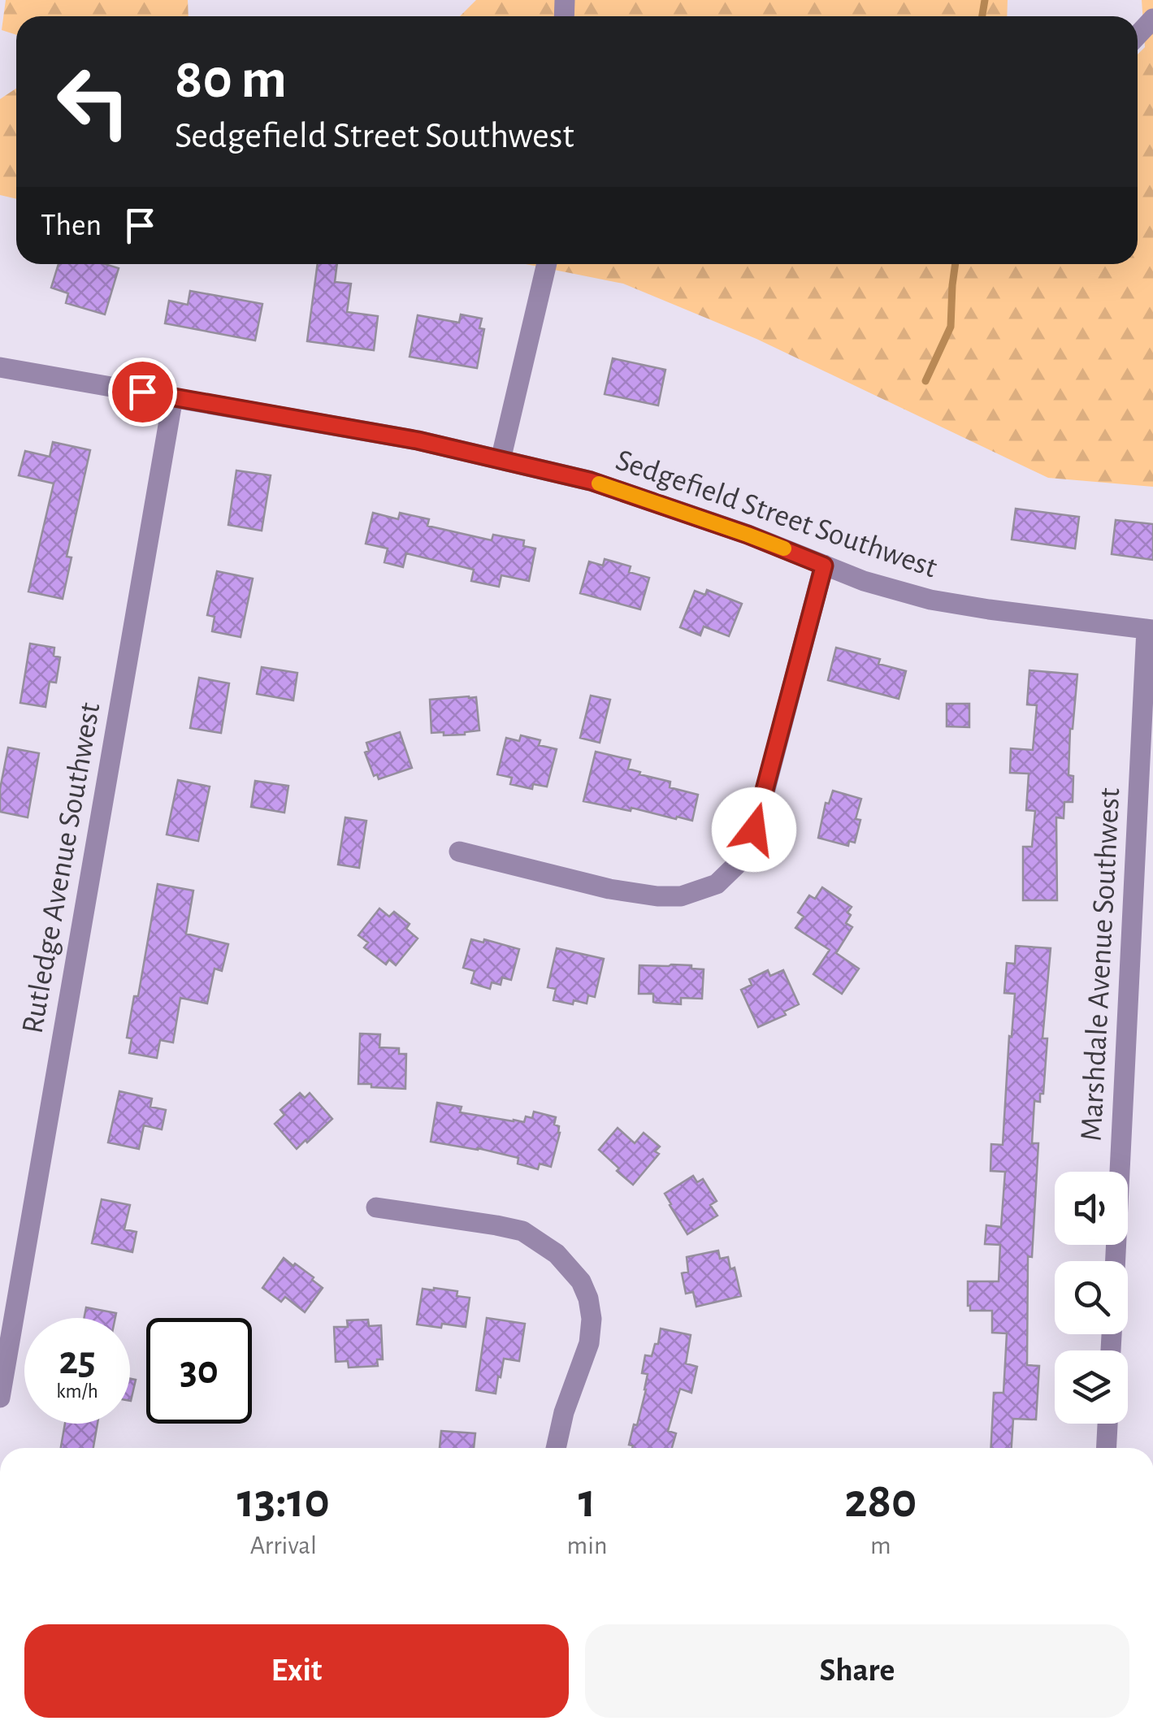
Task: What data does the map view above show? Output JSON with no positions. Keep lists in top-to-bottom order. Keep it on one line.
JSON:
{"streets":{"street":["Sedgefield Street Southwest","Rutledge Avenue Southwest","Marshdale Avenue Southwest"]},"crossings":[["Sedgefield Street Southwest","Rutledge Avenue Southwest"],["Sedgefield Street Southwest","Marshdale Avenue Southwest"]],"page":{"turn":["80 m","Sedgefield Street Southwest"],"then":"Then","speed":"25 km/h","limit":"30","eta":["13:10","Arrival","1","min","280","m"],"buttons":["Exit","Share"]}}
